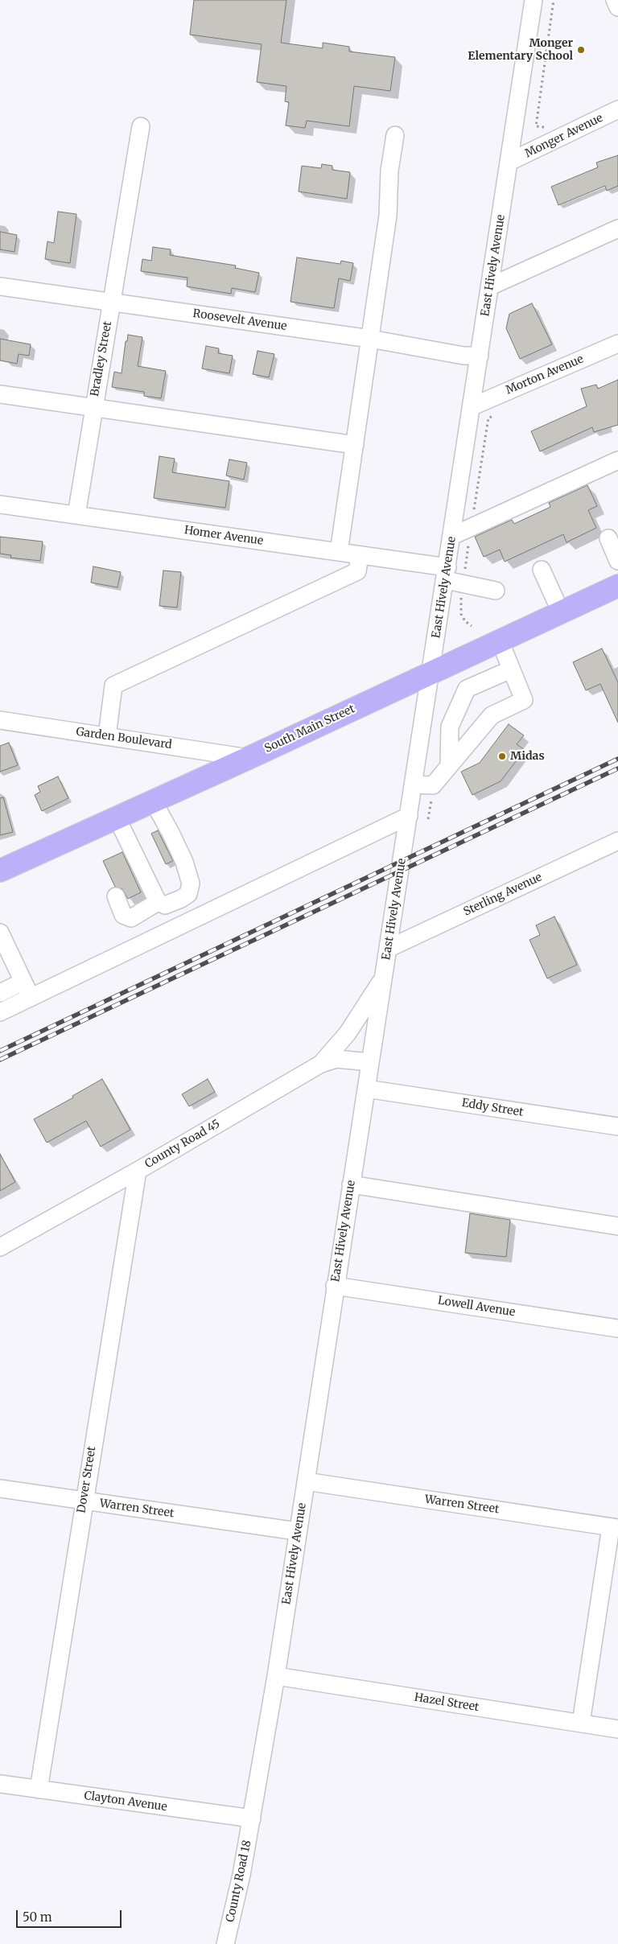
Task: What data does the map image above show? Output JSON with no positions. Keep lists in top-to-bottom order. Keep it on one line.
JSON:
{"streets":{"main road":["South Main Street"],"street":["Monger Avenue","East Hively Avenue","Roosevelt Avenue","Bradley Street","Morton Avenue","Homer Avenue","Garden Boulevard","Sterling Avenue","Eddy Street","County Road 45","Lowell Avenue","Dover Street","Warren Street","Hazel Street","Clayton Avenue","County Road 18"]},"crossings":[["Monger Avenue","East Hively Avenue"],["East Hively Avenue","Roosevelt Avenue"],["East Hively Avenue","Morton Avenue"],["East Hively Avenue","Homer Avenue"],["East Hively Avenue","South Main Street"],["East Hively Avenue","Sterling Avenue"],["East Hively Avenue","Eddy Street"],["East Hively Avenue","County Road 45"],["East Hively Avenue","Lowell Avenue"],["East Hively Avenue","Warren Street"],["East Hively Avenue","Hazel Street"],["East Hively Avenue","Clayton Avenue"],["East Hively Avenue","County Road 18"],["Roosevelt Avenue","Bradley Street"],["Bradley Street","Homer Avenue"],["South Main Street","Garden Boulevard"],["County Road 45","Dover Street"],["Dover Street","Warren Street"],["Dover Street","Clayton Avenue"],["Clayton Avenue","County Road 18"]],"places":["Monger Elementary School","Midas"],"scale_bar":"50 m"}
